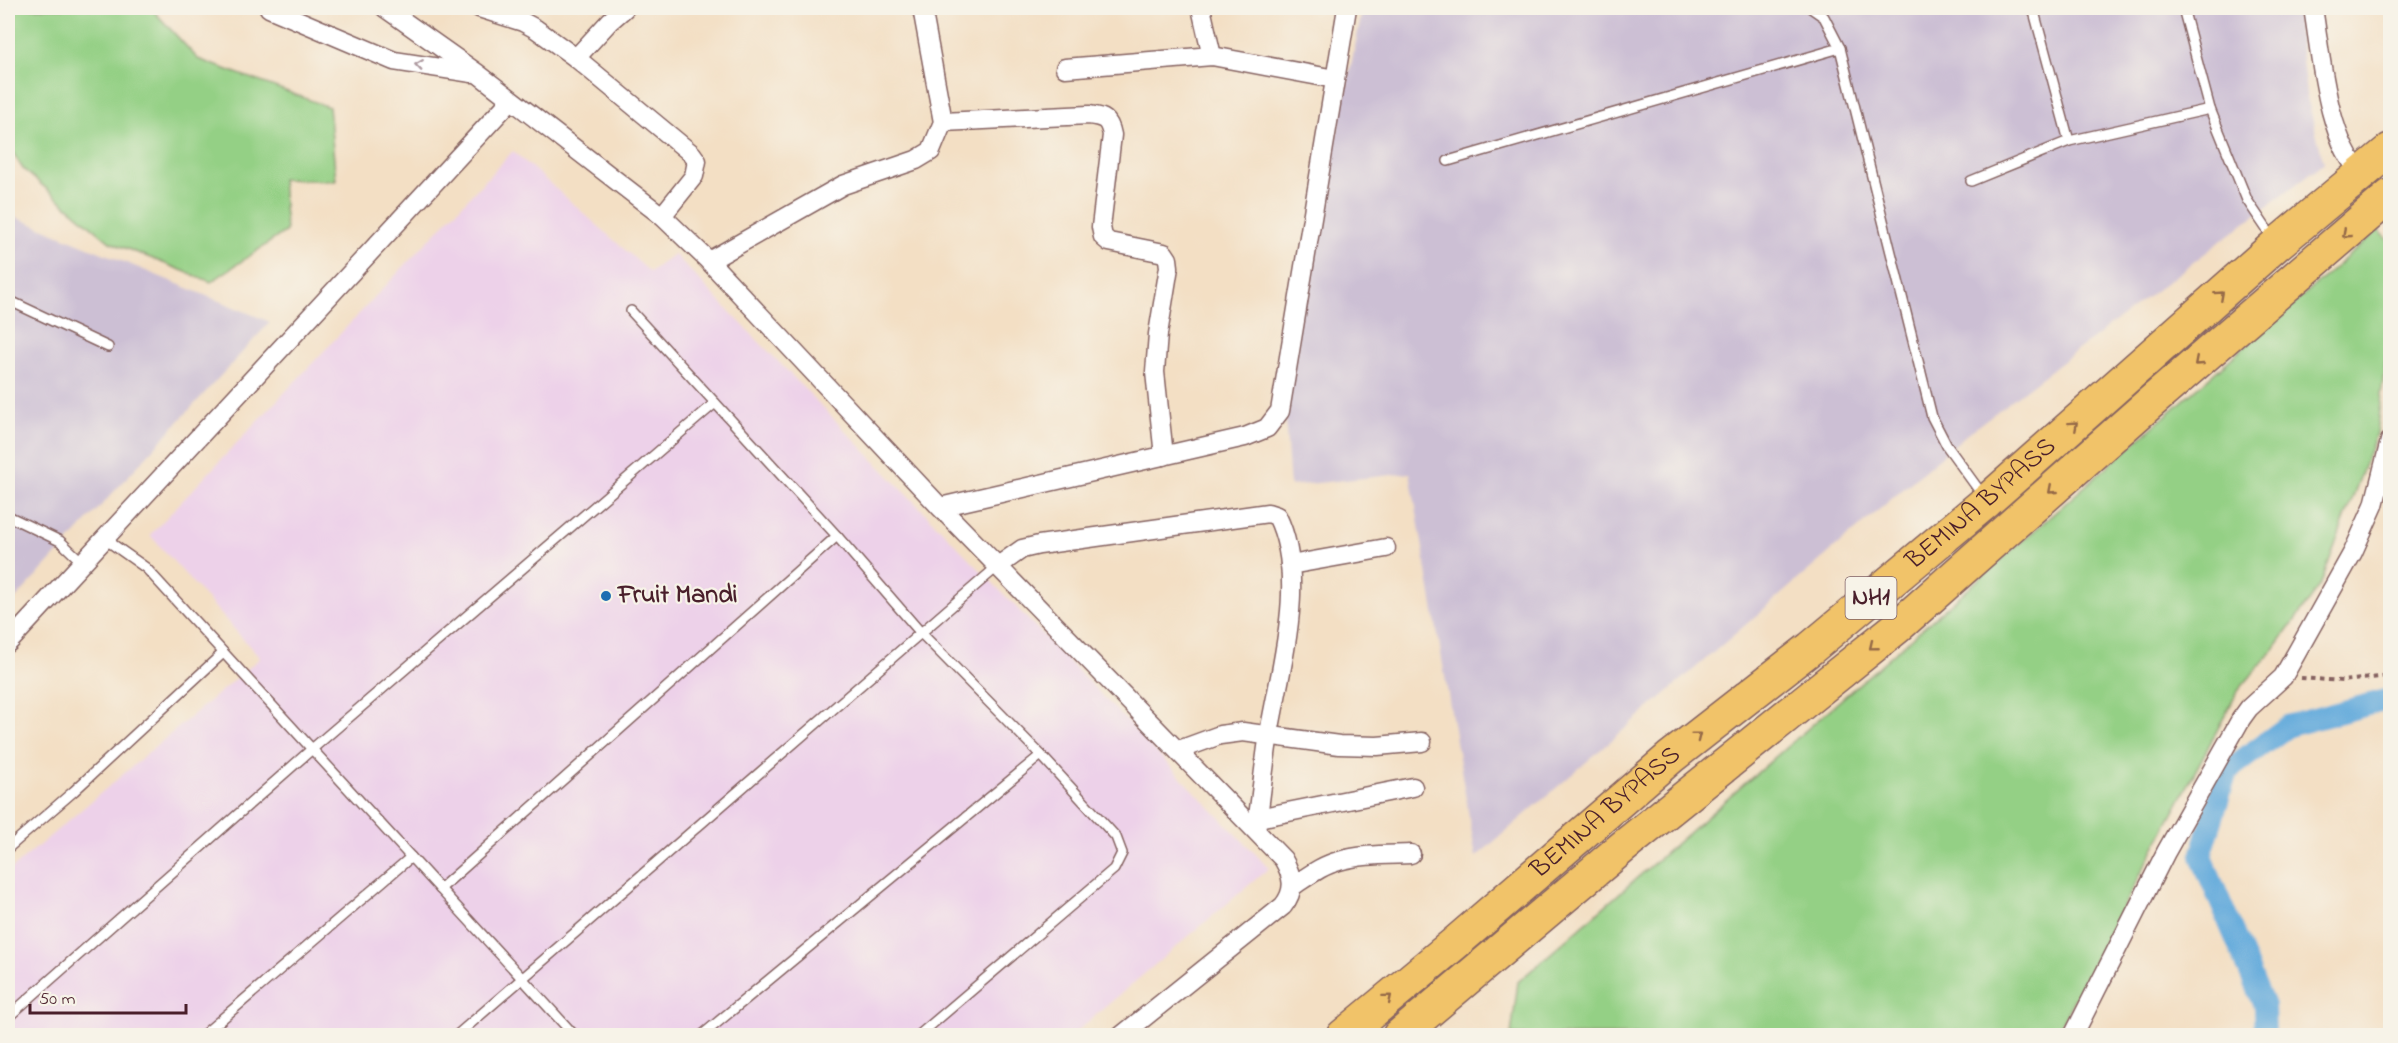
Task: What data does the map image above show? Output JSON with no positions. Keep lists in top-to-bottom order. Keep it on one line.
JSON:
{"streets":{"highway":["BEMINA BYPASS","NH1"]},"places":["Fruit Mandi"],"scale_bar":"50 m"}
